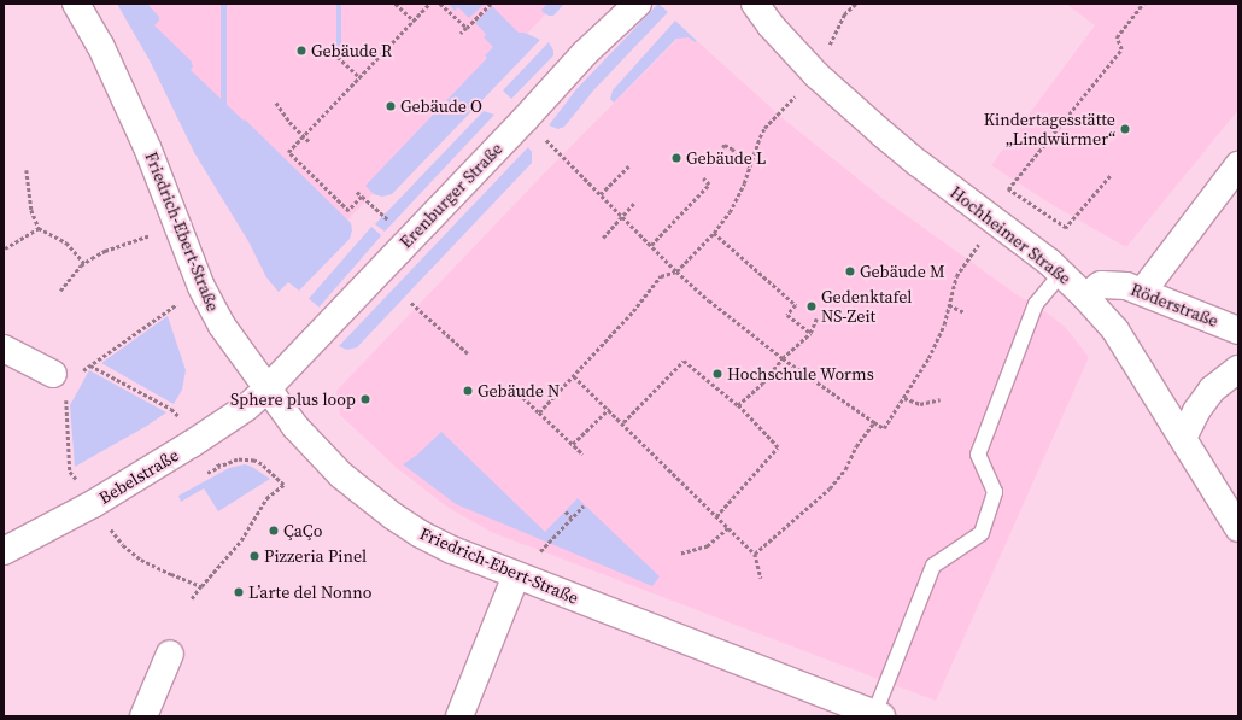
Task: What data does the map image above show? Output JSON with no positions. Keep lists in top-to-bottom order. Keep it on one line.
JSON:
{"streets":{"street":["Erenburger Straße","Friedrich-Ebert-Straße","Hochheimer Straße","Röderstraße","Bebelstraße"]},"crossings":[["Erenburger Straße","Friedrich-Ebert-Straße"],["Erenburger Straße","Bebelstraße"],["Friedrich-Ebert-Straße","Bebelstraße"],["Hochheimer Straße","Röderstraße"]],"places":["Gebäude R","Gebäude O","Kindertagesstätte „Lindwürmer“","Gebäude L","Gebäude M","Gedenktafel NS-Zeit","Hochschule Worms","Gebäude N","Sphere plus loop","ÇaÇo","Pizzeria Pinel","L’arte del Nonno"]}
